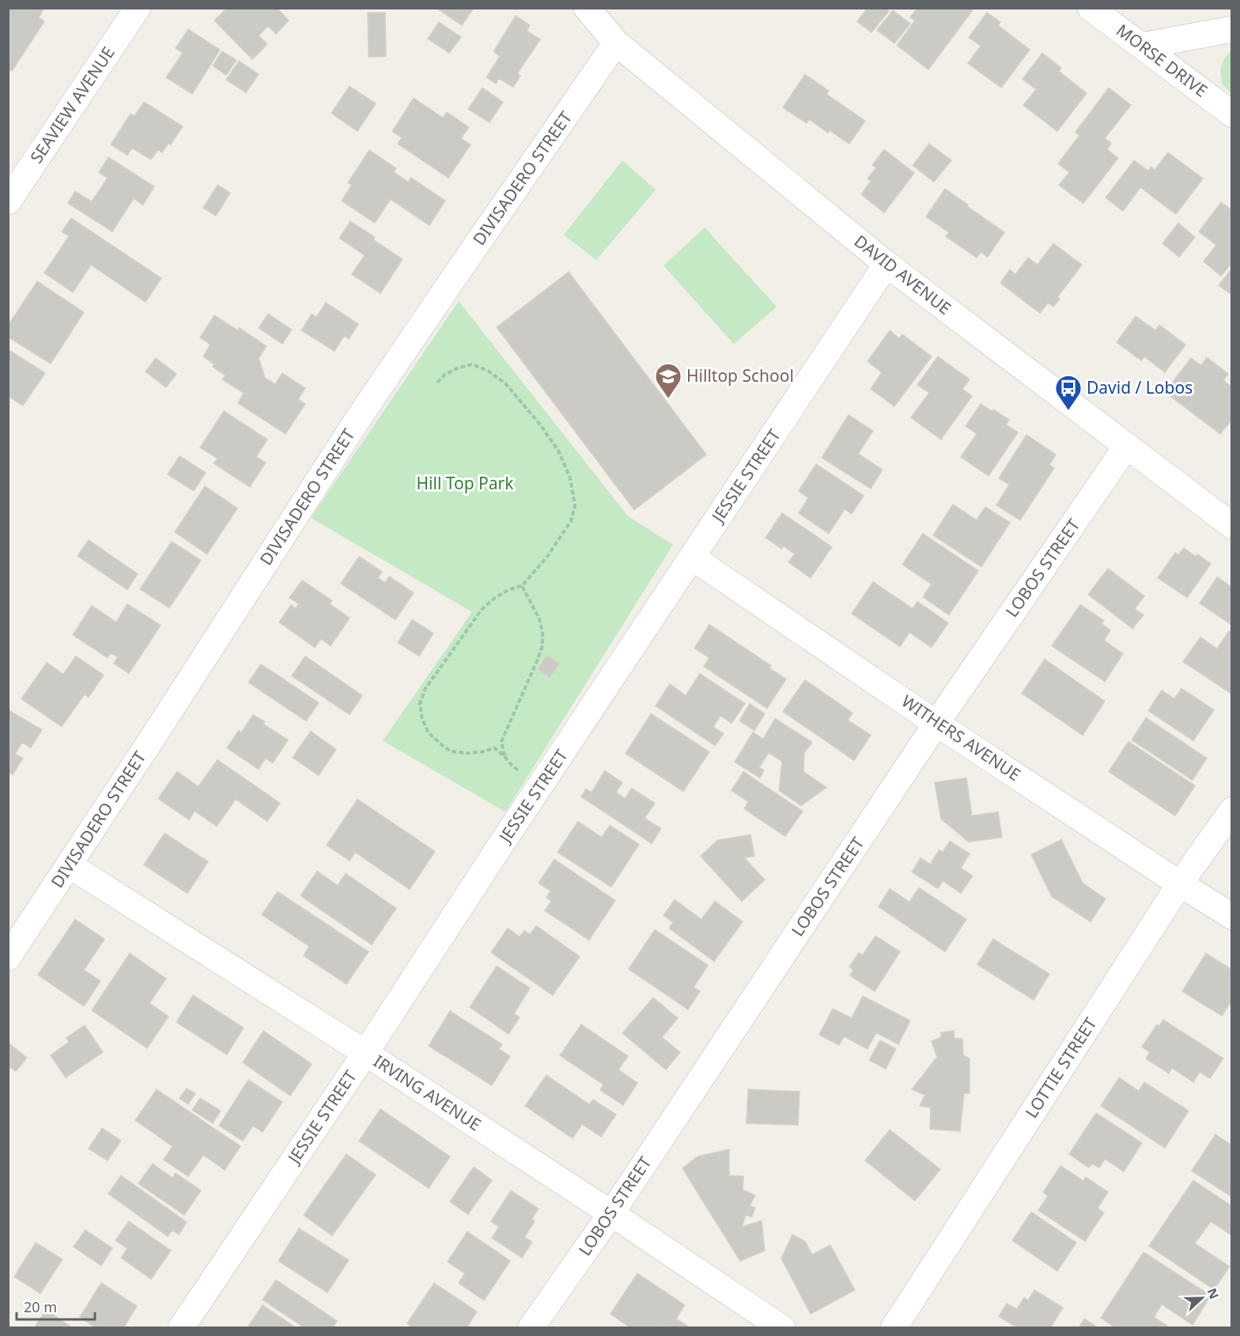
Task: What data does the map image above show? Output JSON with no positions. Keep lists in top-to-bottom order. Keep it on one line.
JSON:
{"streets":{"street":["MORSE DRIVE","SEAVIEW AVENUE","DIVISADERO STREET","DAVID AVENUE","JESSIE STREET","LOBOS STREET","WITHERS AVENUE","LOTTIE STREET","IRVING AVENUE"]},"crossings":[["DIVISADERO STREET","DAVID AVENUE"],["DIVISADERO STREET","IRVING AVENUE"],["DAVID AVENUE","JESSIE STREET"],["DAVID AVENUE","LOBOS STREET"],["JESSIE STREET","WITHERS AVENUE"],["JESSIE STREET","IRVING AVENUE"],["LOBOS STREET","WITHERS AVENUE"],["LOBOS STREET","IRVING AVENUE"],["WITHERS AVENUE","LOTTIE STREET"]],"parks":["Hill Top Park"],"places":{"school or university":["Hilltop School"],"bus stop":["David / Lobos"]},"scale_bar":"20 m","north":"right"}
